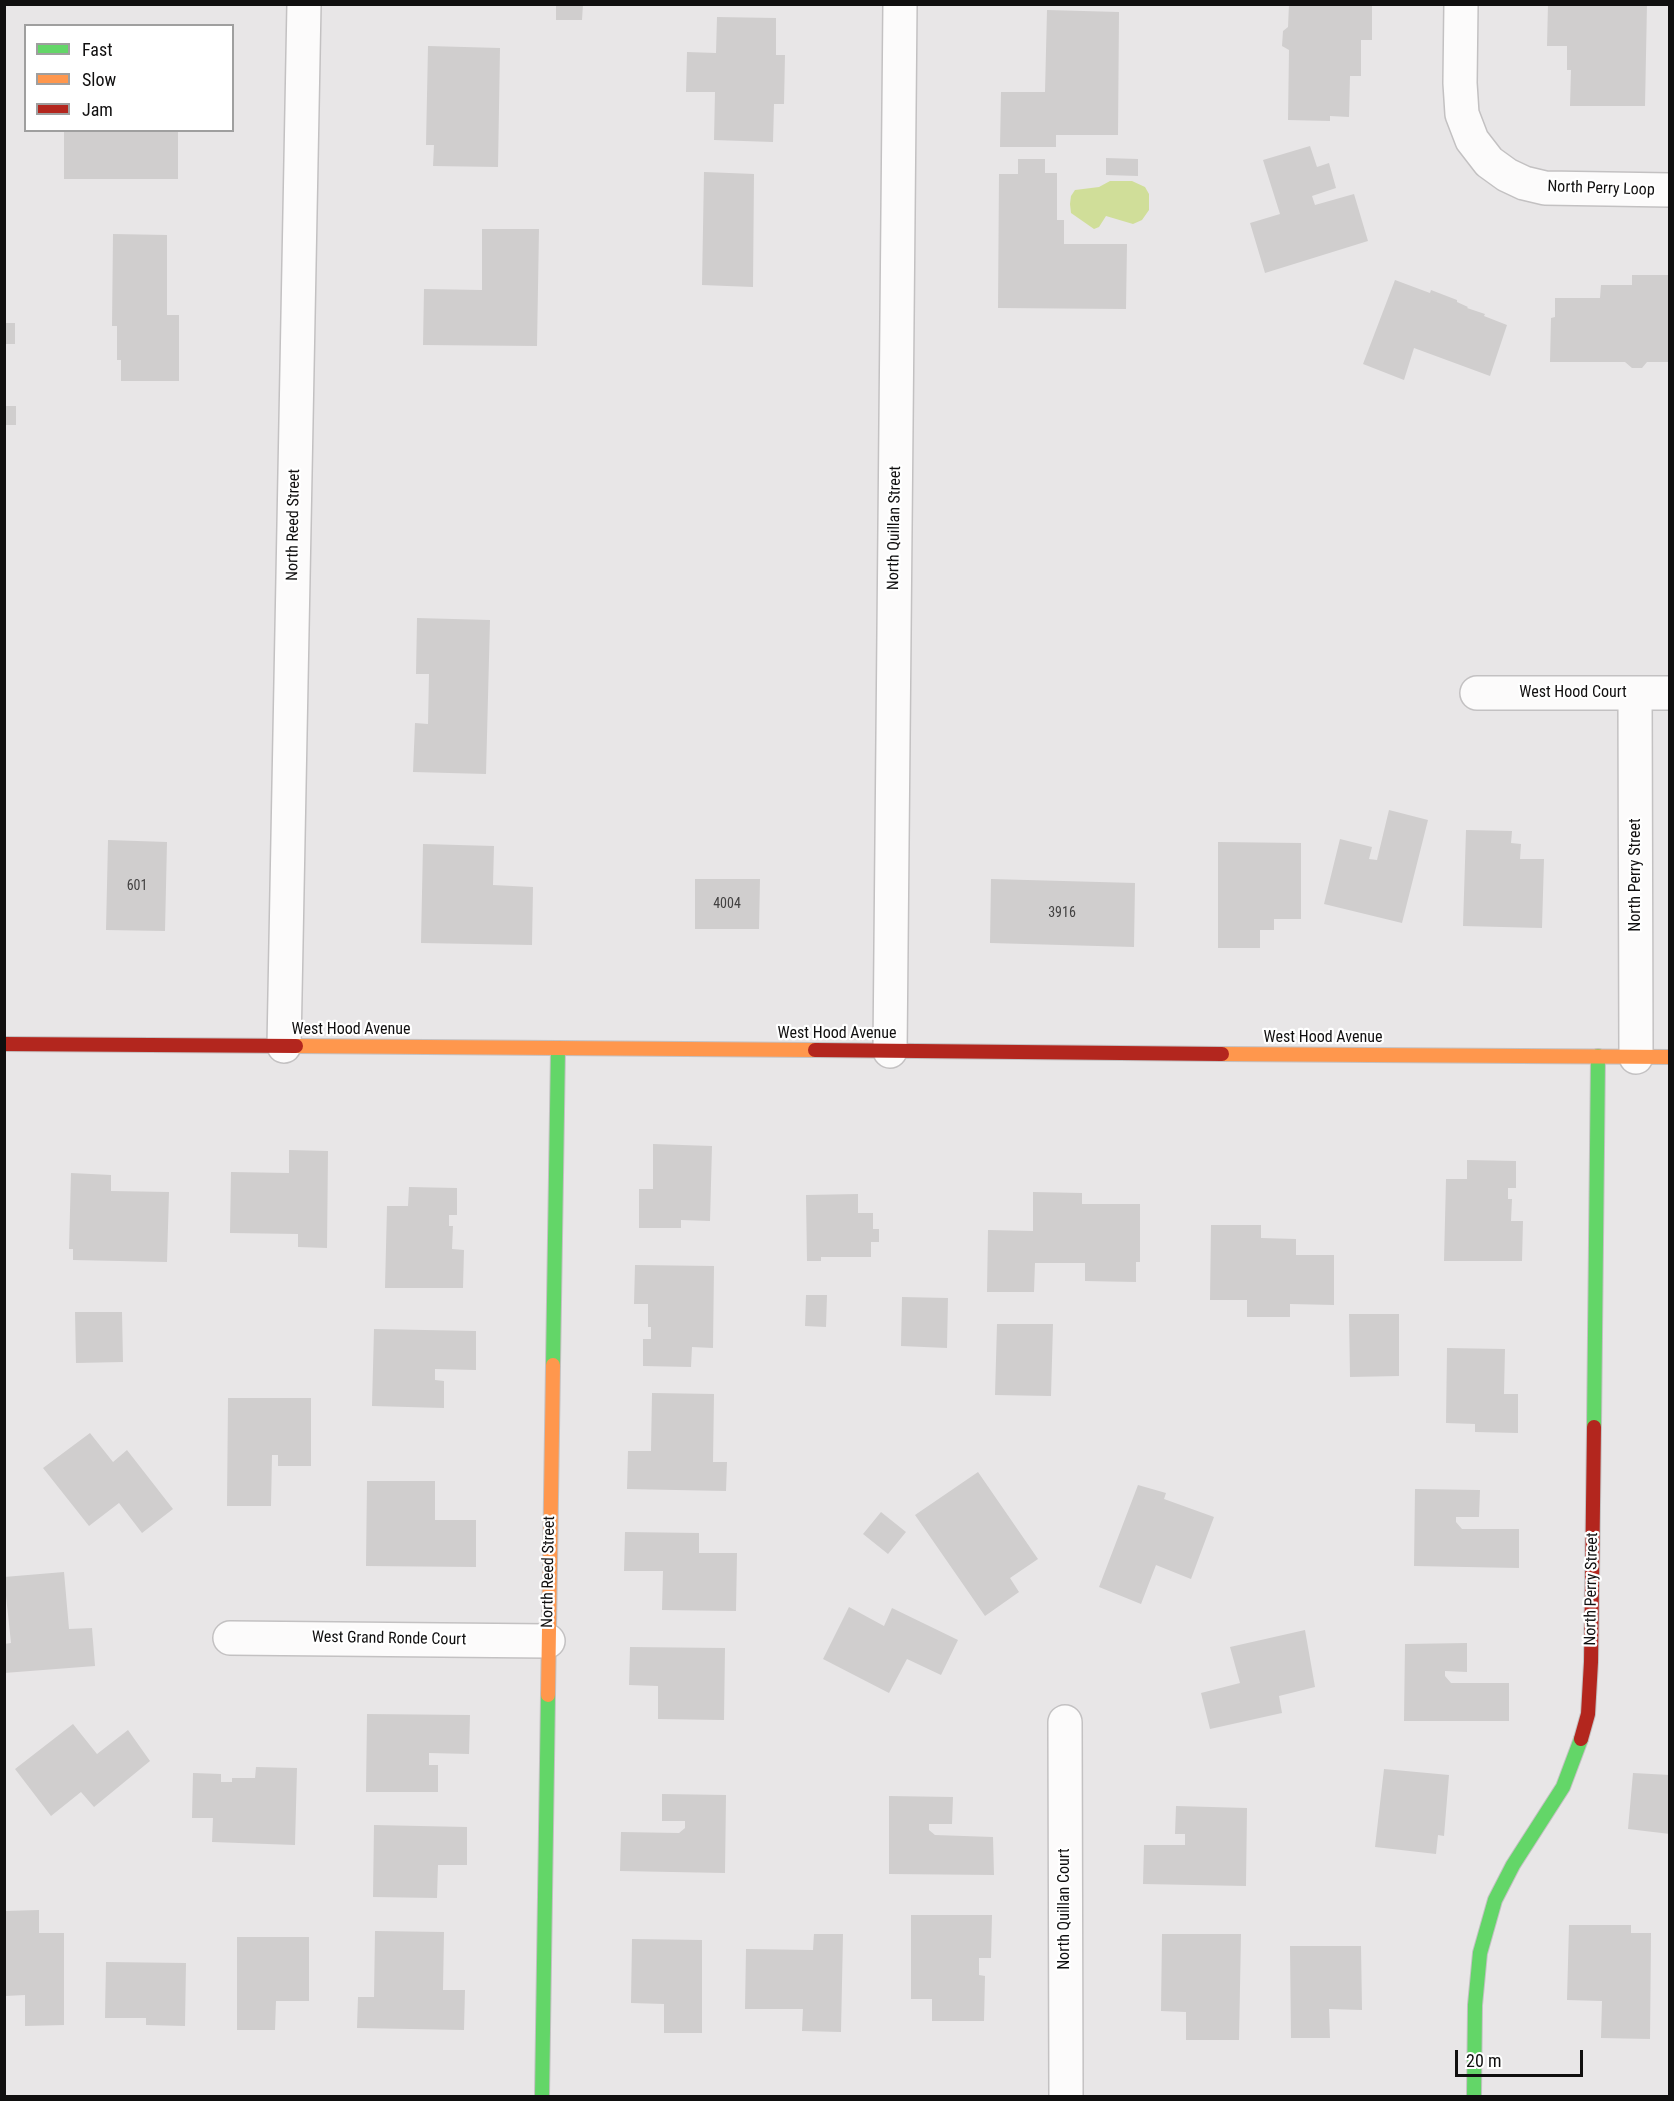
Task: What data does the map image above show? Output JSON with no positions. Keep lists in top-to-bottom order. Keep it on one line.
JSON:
{"streets":{"street":["North Perry Loop","North Reed Street","North Quillan Street","West Hood Court","North Perry Street","West Hood Avenue","West Grand Ronde Court","North Quillan Court"]},"crossings":[["North Reed Street","West Hood Avenue"],["North Reed Street","West Grand Ronde Court"],["North Quillan Street","West Hood Avenue"],["West Hood Court","North Perry Street"],["North Perry Street","West Hood Avenue"]],"house_numbers":["601","4004","3916"],"legend":["Fast","Slow","Jam"],"scale_bar":"20 m"}
